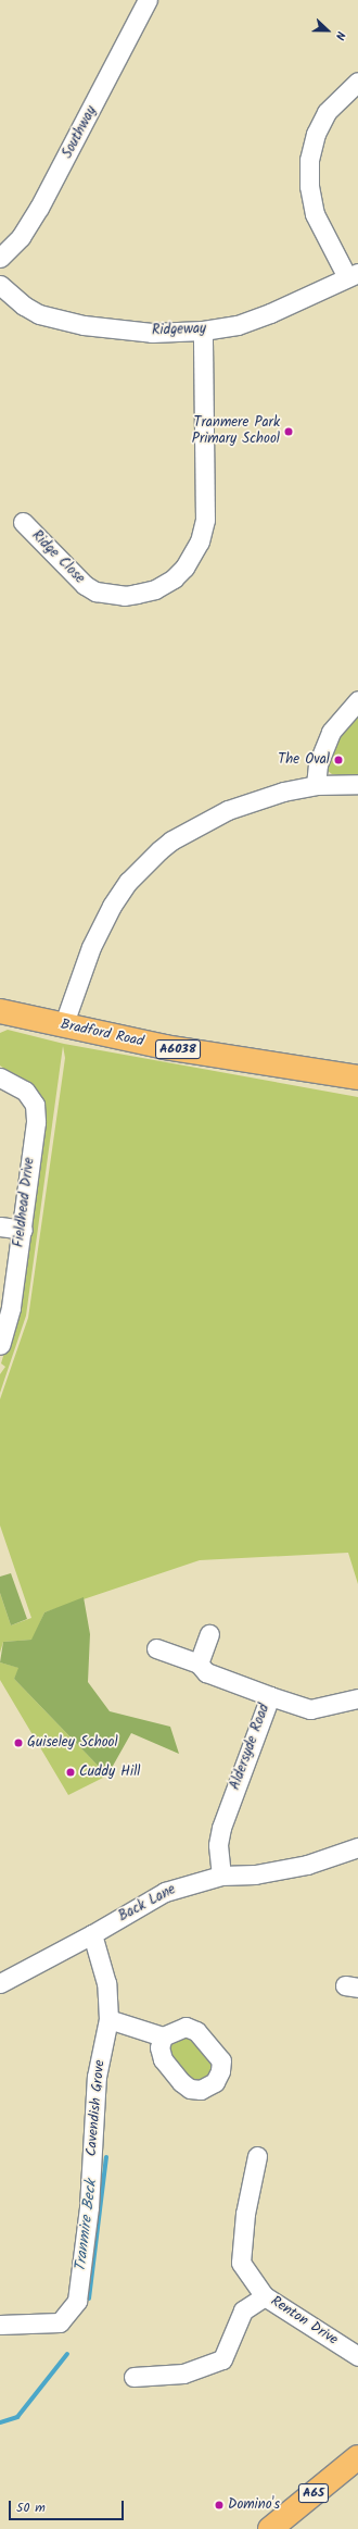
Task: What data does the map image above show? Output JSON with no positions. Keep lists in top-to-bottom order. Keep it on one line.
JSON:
{"streets":{"main road":["Bradford Road","A6038","A65"],"street":["Southway","Ridgeway","Ridge Close","Fieldhead Drive","Aldersyde Road","Back Lane","Cavendish Grove","Renton Drive"]},"crossings":[["Ridgeway","Ridge Close"],["Aldersyde Road","Back Lane"],["Back Lane","Cavendish Grove"]],"water":["Tranmire Beck"],"places":["Tranmere Park Primary School","The Oval","Guiseley School","Cuddy Hill","Domino's"],"scale_bar":"50 m","north":"right"}
